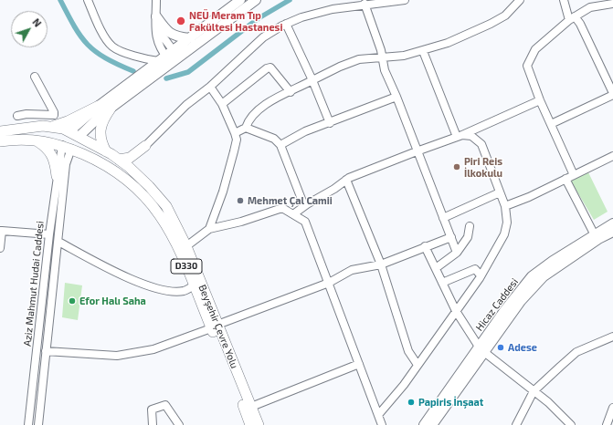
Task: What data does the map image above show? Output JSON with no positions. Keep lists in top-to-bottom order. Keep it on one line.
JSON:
{"streets":{"highway":["D330","Beyşehir Çevre Yolu"],"main road":["Hicaz Caddesi"],"street":["Aziz Mahmut Hudai Caddesi"]},"crossings":[["Aziz Mahmut Hudai Caddesi","Beyşehir Çevre Yolu"]],"places":["NEÜ Meram Tıp Fakültesi Hastanesi","Piri Reis İlkokulu","Mehmet Çal Camii","Efor Halı Saha","Adese","Papiris İnşaat"],"north":"top right"}
